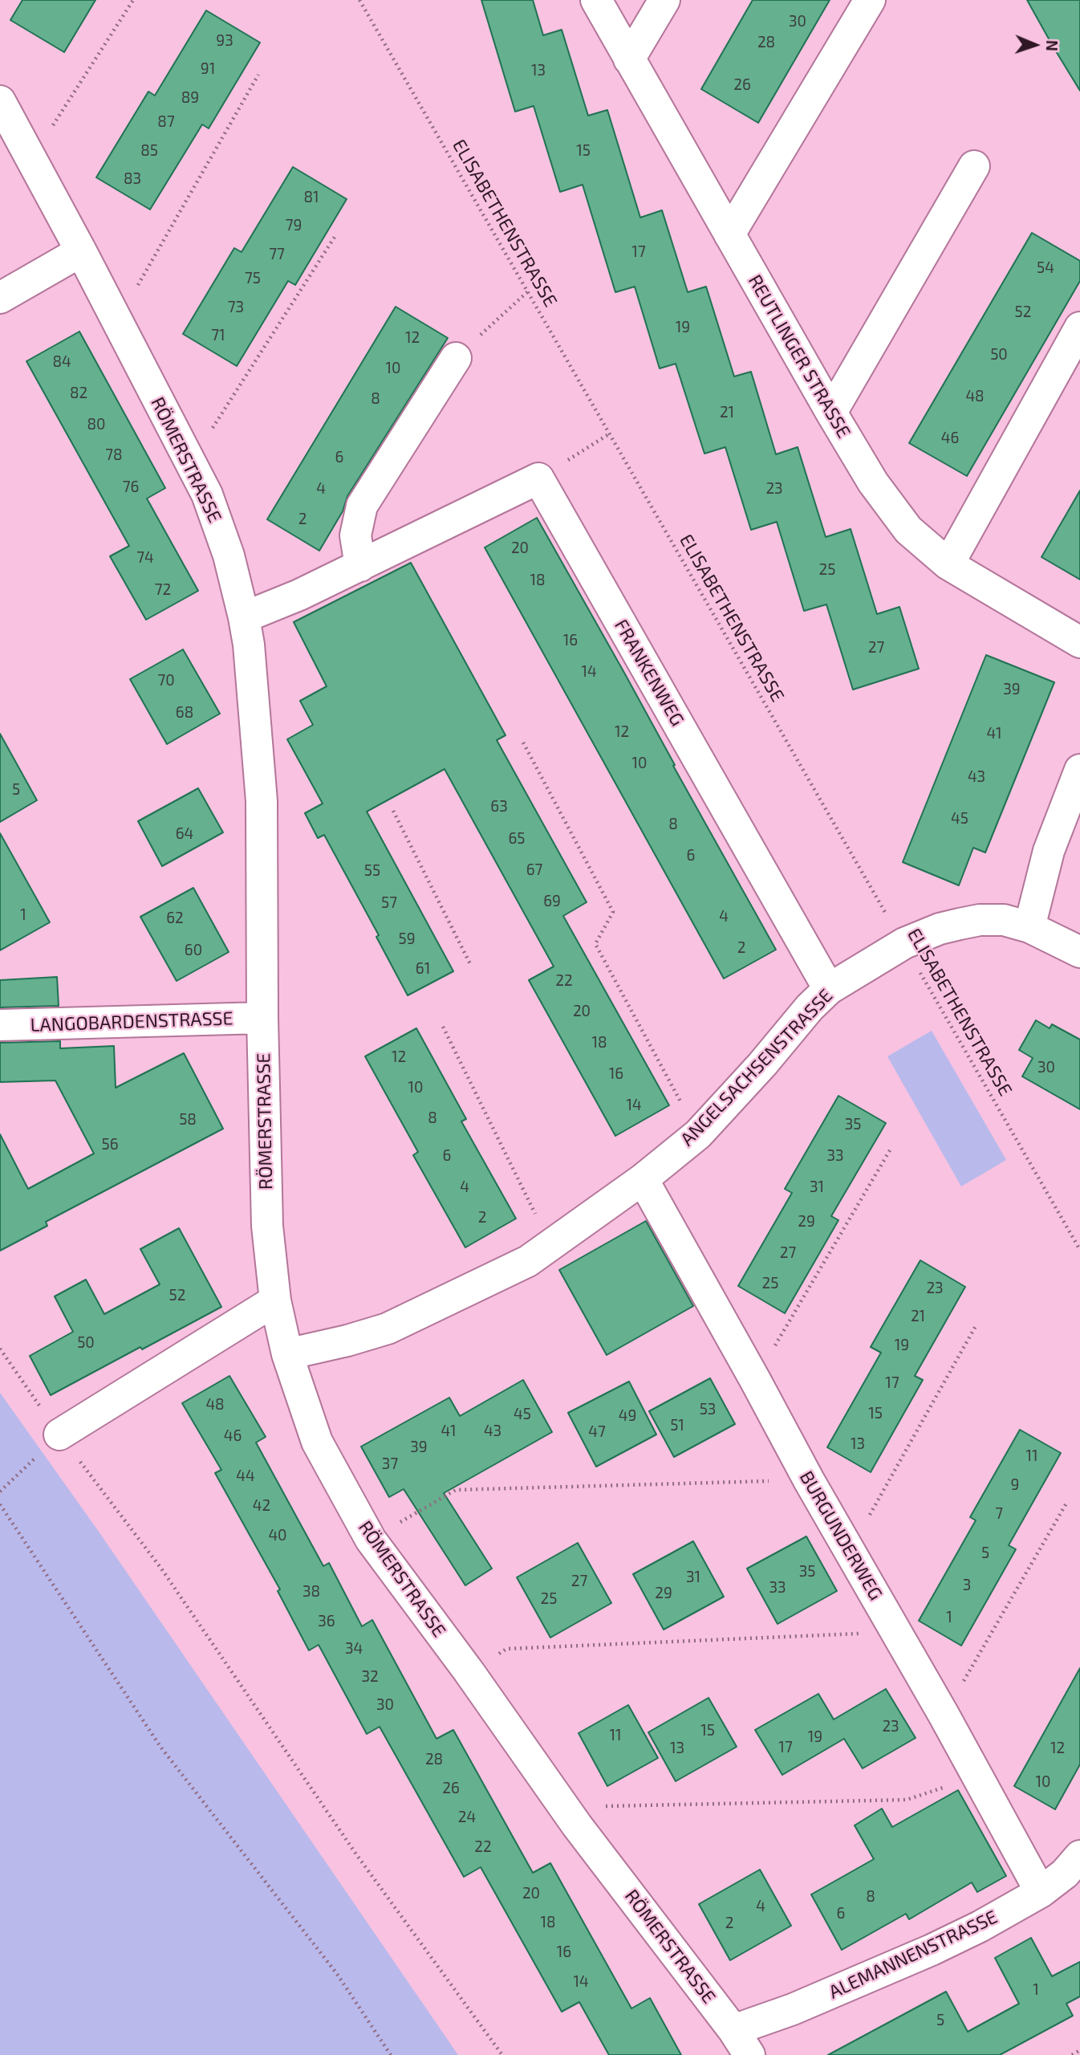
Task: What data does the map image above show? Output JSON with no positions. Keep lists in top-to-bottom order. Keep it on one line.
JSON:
{"streets":{"street":["REUTLINGER STRASSE","RÖMERSTRASSE","FRANKENWEG","LANGOBARDENSTRASSE","ANGELSACHSENSTRASSE","BURGUNDERWEG","ALEMANNENSTRASSE"],"path":["ELISABETHENSTRASSE"]},"crossings":[["ELISABETHENSTRASSE","ANGELSACHSENSTRASSE"],["RÖMERSTRASSE","LANGOBARDENSTRASSE"],["RÖMERSTRASSE","ANGELSACHSENSTRASSE"],["RÖMERSTRASSE","ALEMANNENSTRASSE"],["FRANKENWEG","ANGELSACHSENSTRASSE"],["ANGELSACHSENSTRASSE","BURGUNDERWEG"],["BURGUNDERWEG","ALEMANNENSTRASSE"]],"house_numbers":["30","93","28","91","13","26","89","87","85","15","83","81","79","17","77","54","75","73","52","19","71","12","50","84","10","82","48","8","21","80","46","78","6","76","4","23","2","20","74","25","18","72","16","27","14","70","39","68","12","41","10","43","5","63","45","8","64","65","6","67","55","69","57","1","4","62","59","2","60","61","22","20","18","12","30","16","10","14","8","58","35","56","6","33","4","31","2","29","27","25","23","52","21","50","19","17","48","53","15","45","49","51","41","43","47","46","13","39","11","37","44","9","42","7","40","5","35","31","27","3","33","38","29","25","1","36","34","32","30","23","15","11","19","17","13","12","28","10","26","24","22","20","8","4","6","18","2","16","14","1","5"],"north":"right"}
